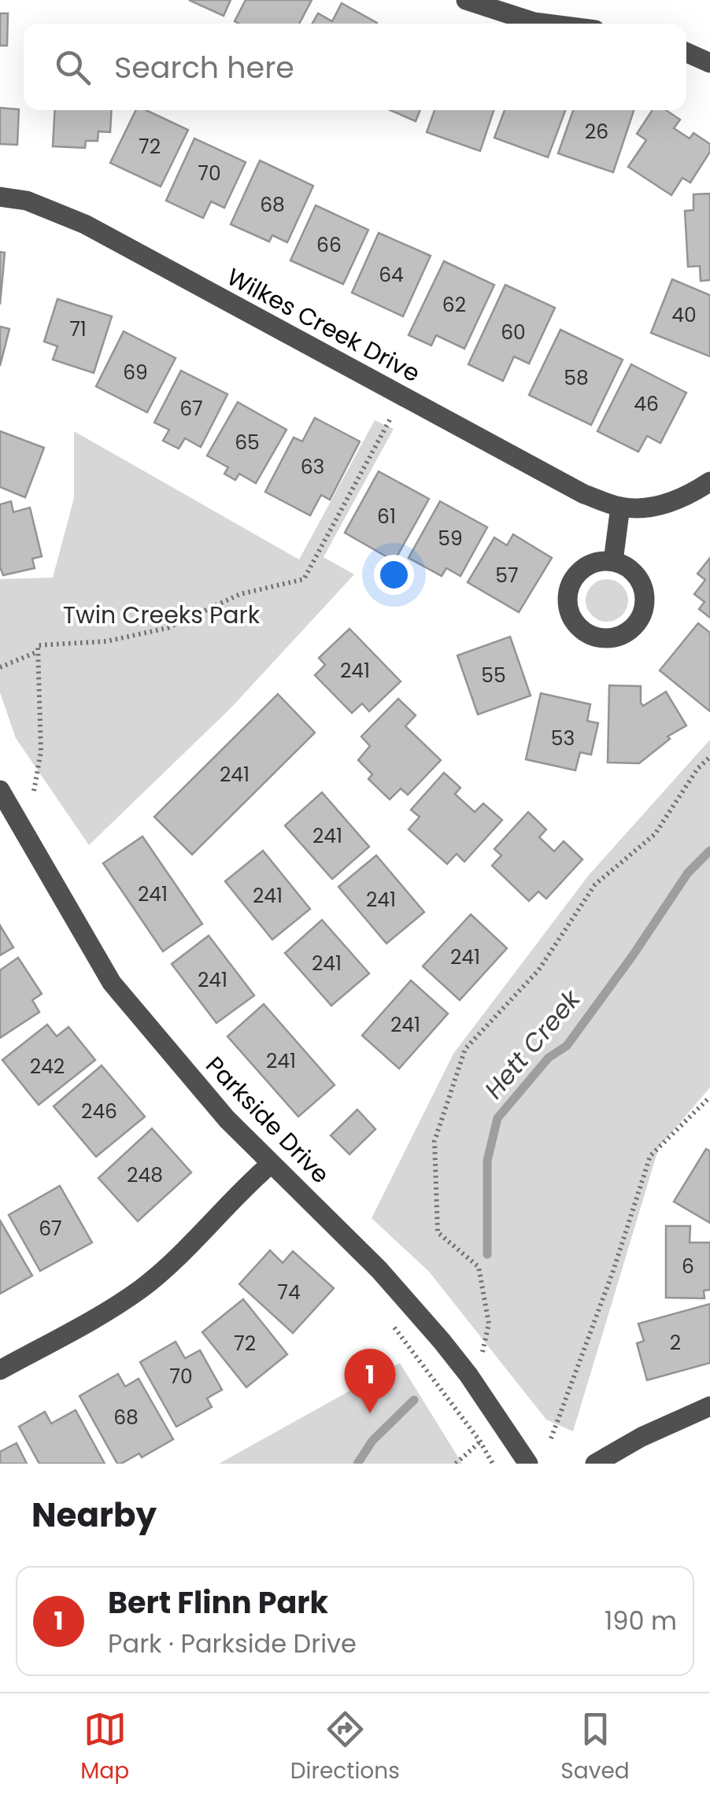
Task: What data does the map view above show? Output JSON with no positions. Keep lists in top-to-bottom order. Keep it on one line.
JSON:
{"streets":{"street":["Wilkes Creek Drive","Parkside Drive"]},"water":["Hett Creek"],"parks":["Twin Creeks Park"],"house_numbers":["26","72","70","68","66","64","62","40","71","60","69","58","46","67","65","63","61","59","57","241","55","53","241","241","241","241","241","241","241","241","241","241","242","246","248","67","6","74","2","72","70","68"],"page":{"search":"Search here","pins":"1","heading":"Nearby","list":[{"mark":"1","name":"Bert Flinn Park","note":"Park · Parkside Drive","value":"190 m"}],"nav":["Map","Directions","Saved"]}}
